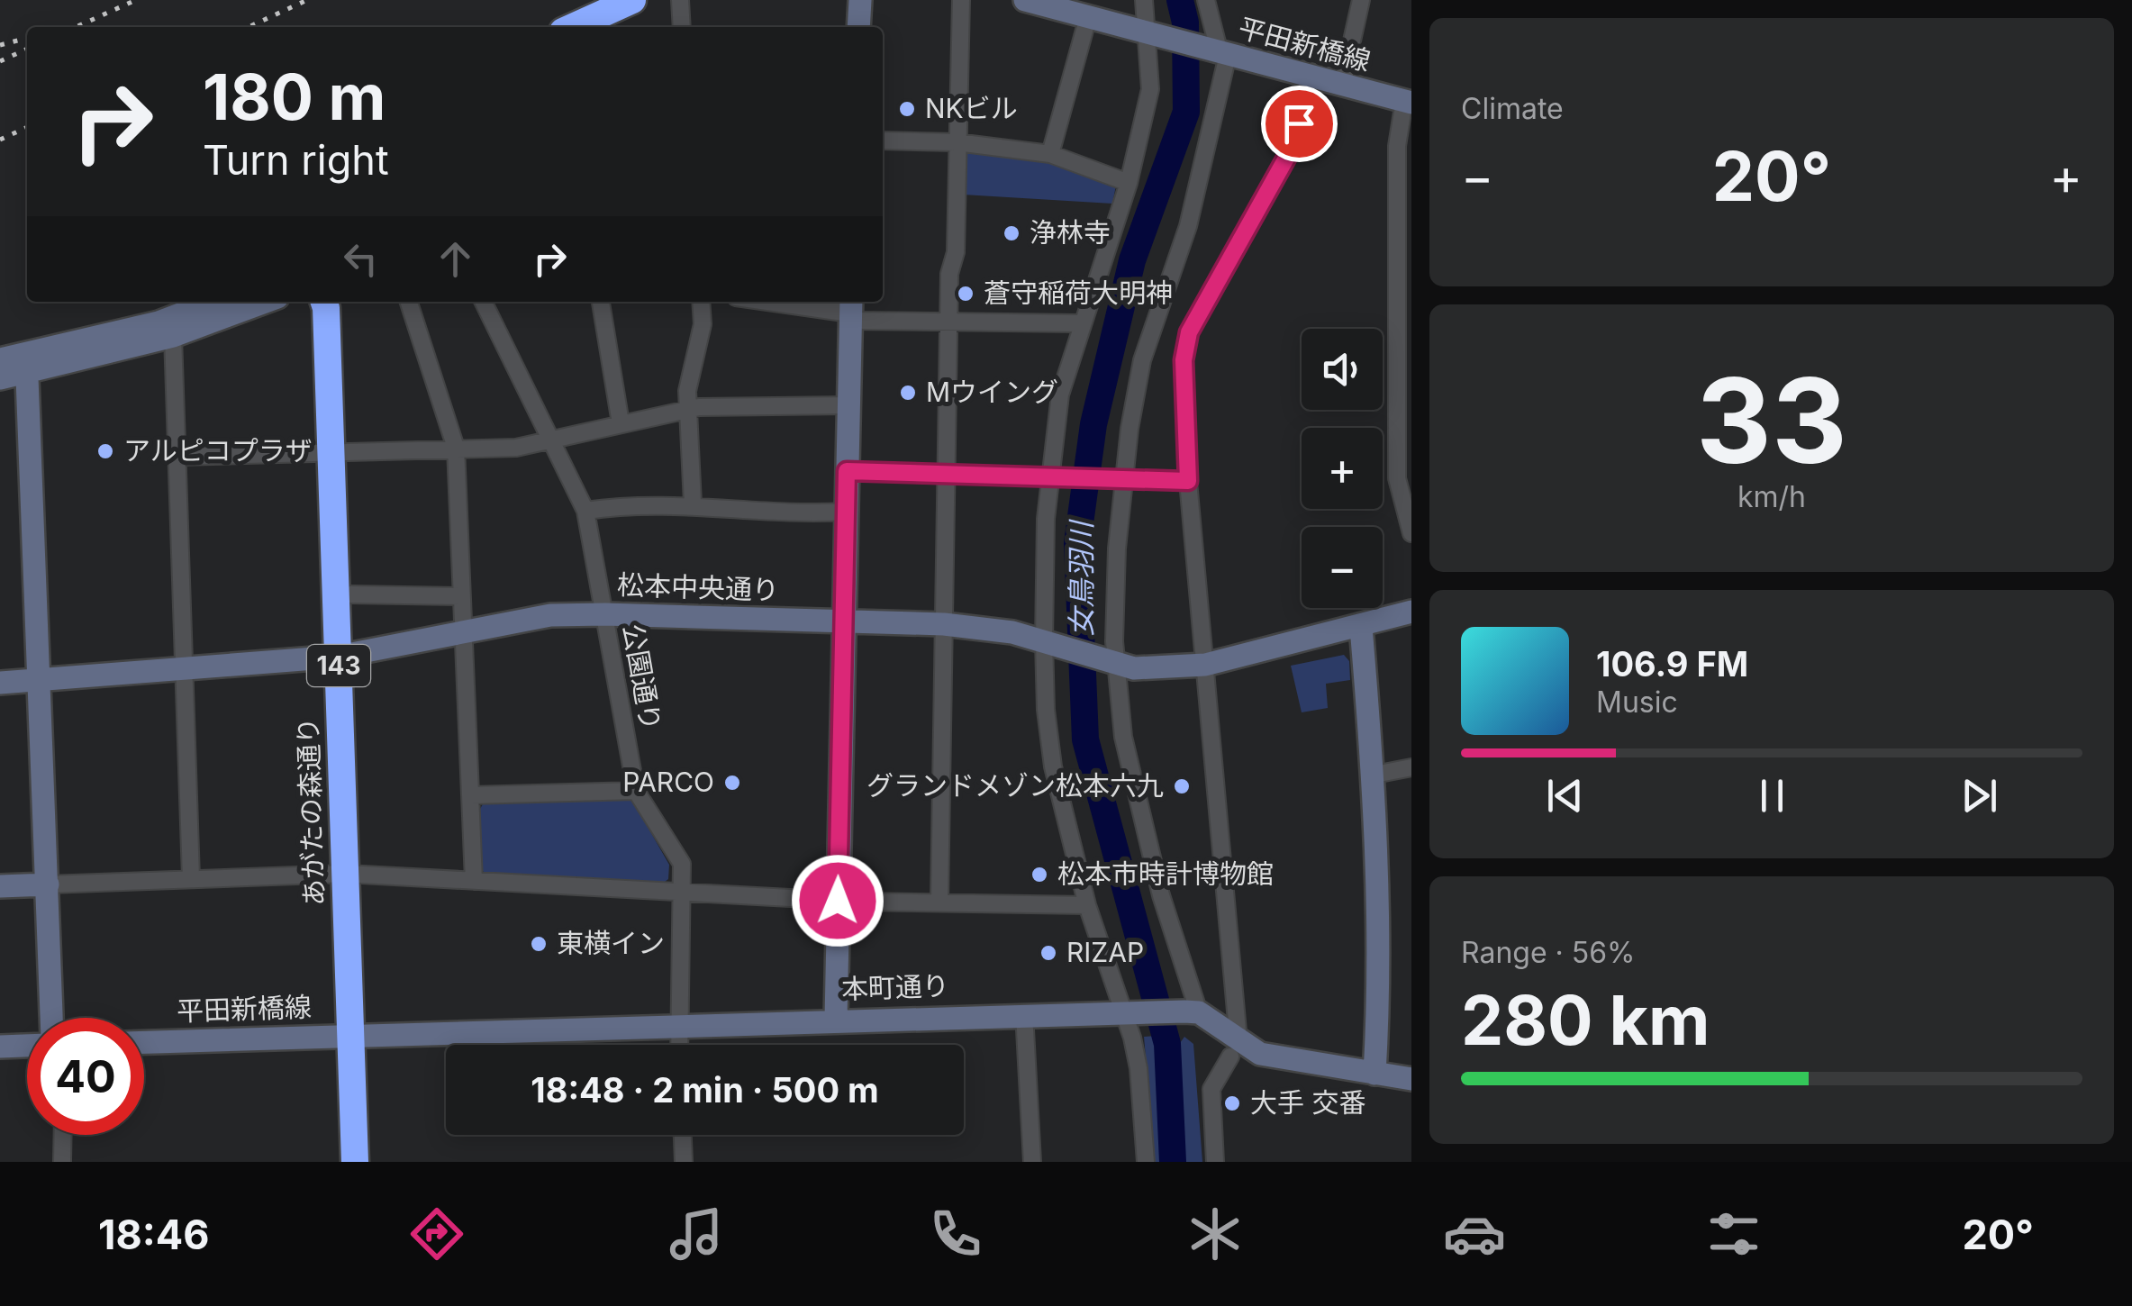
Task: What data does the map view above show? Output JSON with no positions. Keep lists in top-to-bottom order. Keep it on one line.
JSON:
{"streets":{"highway":["143","あがたの森通り"],"street":["平田新橋線","松本中央通り","公園通り","本町通り"]},"crossings":[["平田新橋線","あがたの森通り"],["平田新橋線","本町通り"],["松本中央通り","公園通り"],["松本中央通り","あがたの森通り"],["公園通り","本町通り"],["あがたの森通り","本町通り"]],"water":["女鳥羽川"],"places":["NKビル","浄林寺","蒼守稲荷大明神","Mウイング","アルピコプラザ","PARCO","グランドメゾン松本六九","松本市時計博物館","東横イン","RIZAP","大手 交番"],"page":{"tile":["Climate",["33","km/h"],["Range · 56%","280 km"]],"turn":["180 m","Turn right"],"heat":["−","20°","+"],"map_buttons":["+","−"],"song":["106.9 FM","Music"],"limit":"40","trip":"18:48 · 2 min · 500 m","tabs":["18:46","20°"]}}
